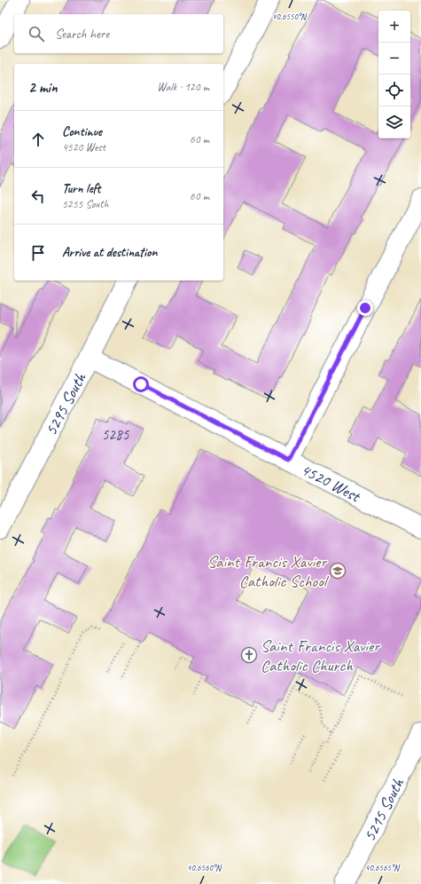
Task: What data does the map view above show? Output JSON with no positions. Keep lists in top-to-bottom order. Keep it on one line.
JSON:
{"streets":{"street":["5295 South","4520 West","5215 South"]},"crossings":[["5295 South","4520 West"]],"places":{"school or university":["Saint Francis Xavier Catholic School"],"church":["Saint Francis Xavier Catholic Church"]},"house_numbers":["5285"],"page":{"map_buttons":["+","−"],"search":"Search here","heading":["2 min","Walk · 120 m"],"list":[["Continue","4520 West","60 m"],["Turn left","5255 South","60 m"],"Arrive at destination"]},"coordinates":["40.6550°N","40.6560°N","40.6565°N"]}
